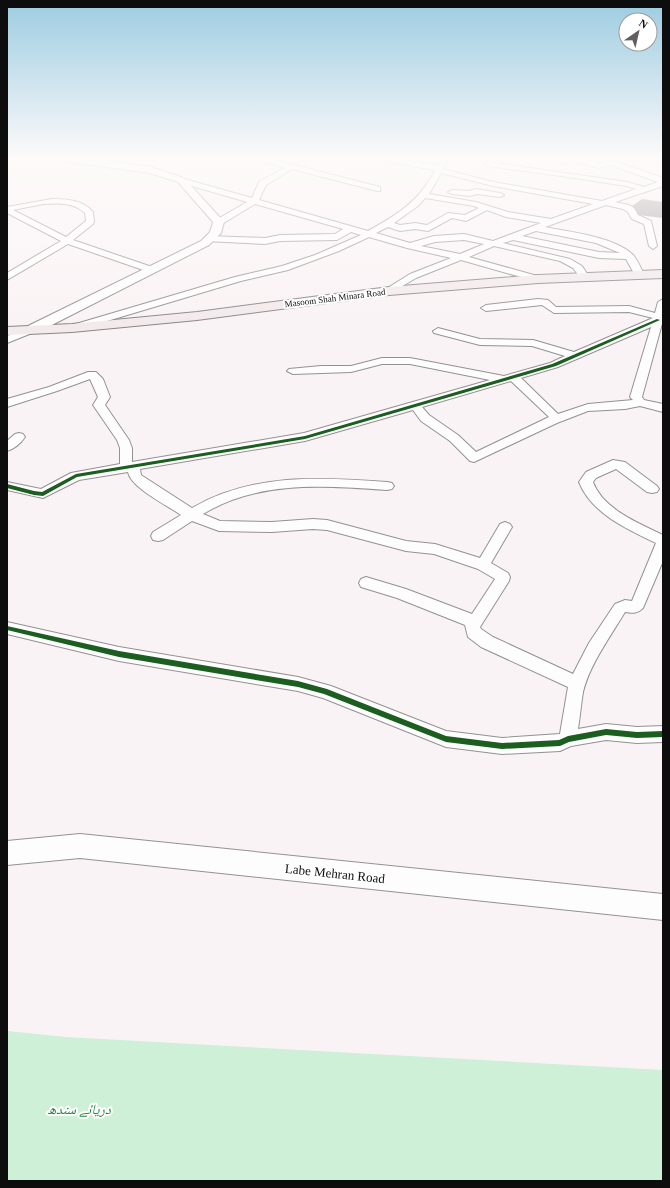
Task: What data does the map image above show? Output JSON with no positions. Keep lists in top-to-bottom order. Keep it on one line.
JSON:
{"streets":{"main road":["Masoom Shah Minara Road"],"street":["Labe Mehran Road"]},"water":["دریائے سندھ"],"north":"top right"}
